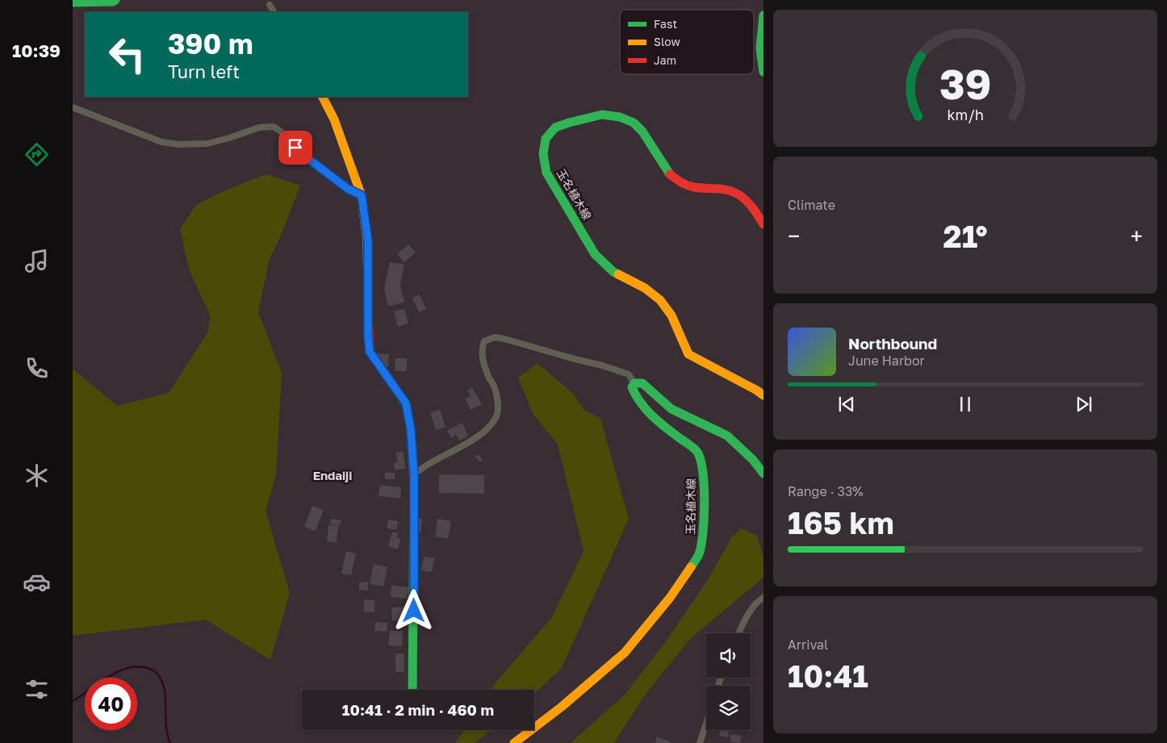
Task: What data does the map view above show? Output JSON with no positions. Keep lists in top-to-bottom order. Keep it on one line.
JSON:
{"streets":{"main road":["玉名植木線"]},"districts":["Endaiji"],"legend":["Fast","Slow","Jam"],"page":{"tabs":"10:39","turn":["390 m","Turn left"],"tile":["Climate",["Range · 33%","165 km"],["Arrival","10:41"]],"heat":["−","21°","+"],"song":["Northbound","June Harbor"],"limit":"40","trip":"10:41 · 2 min · 460 m","gauge":["39","km/h"]}}
